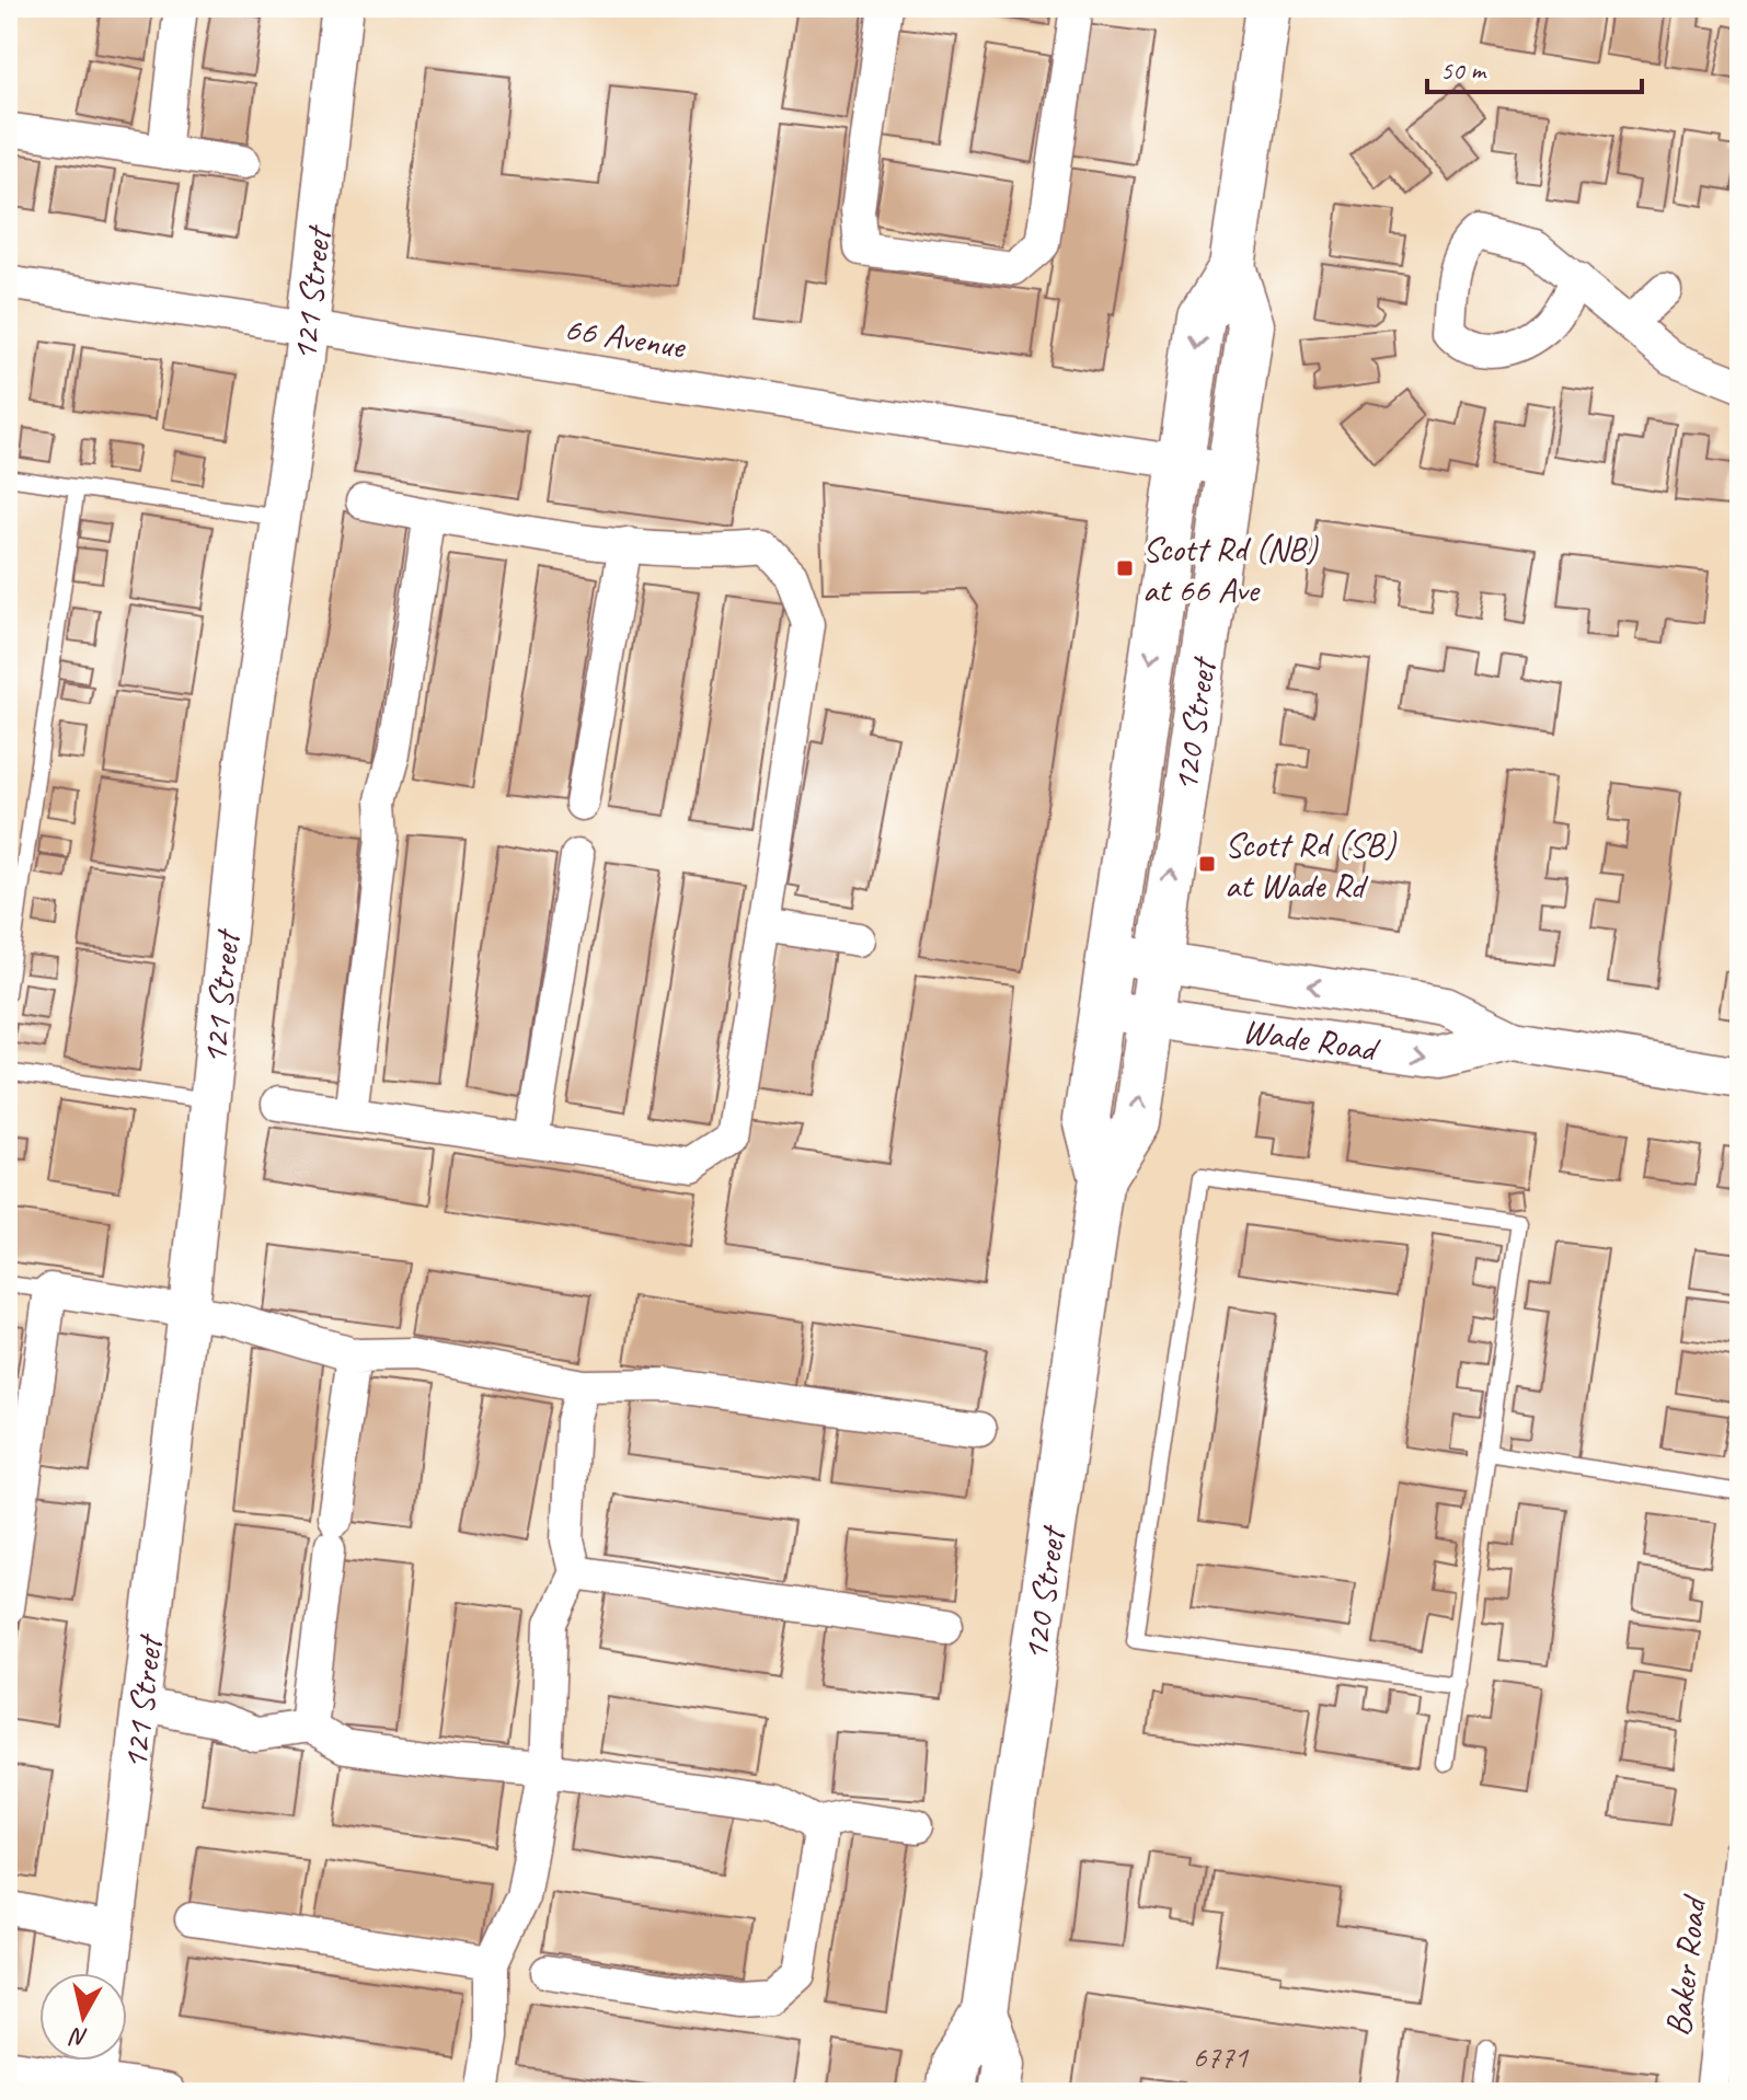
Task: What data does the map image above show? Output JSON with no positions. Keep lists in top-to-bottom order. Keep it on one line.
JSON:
{"streets":{"main road":["120 Street"],"street":["121 Street","66 Avenue","Wade Road","Baker Road"]},"crossings":[["121 Street","66 Avenue"],["66 Avenue","120 Street"],["120 Street","Wade Road"]],"places":{"transit":["Scott Rd (NB) at 66 Ave","Scott Rd (SB) at Wade Rd"]},"house_numbers":["6771"],"scale_bar":"50 m","north":"bottom"}
